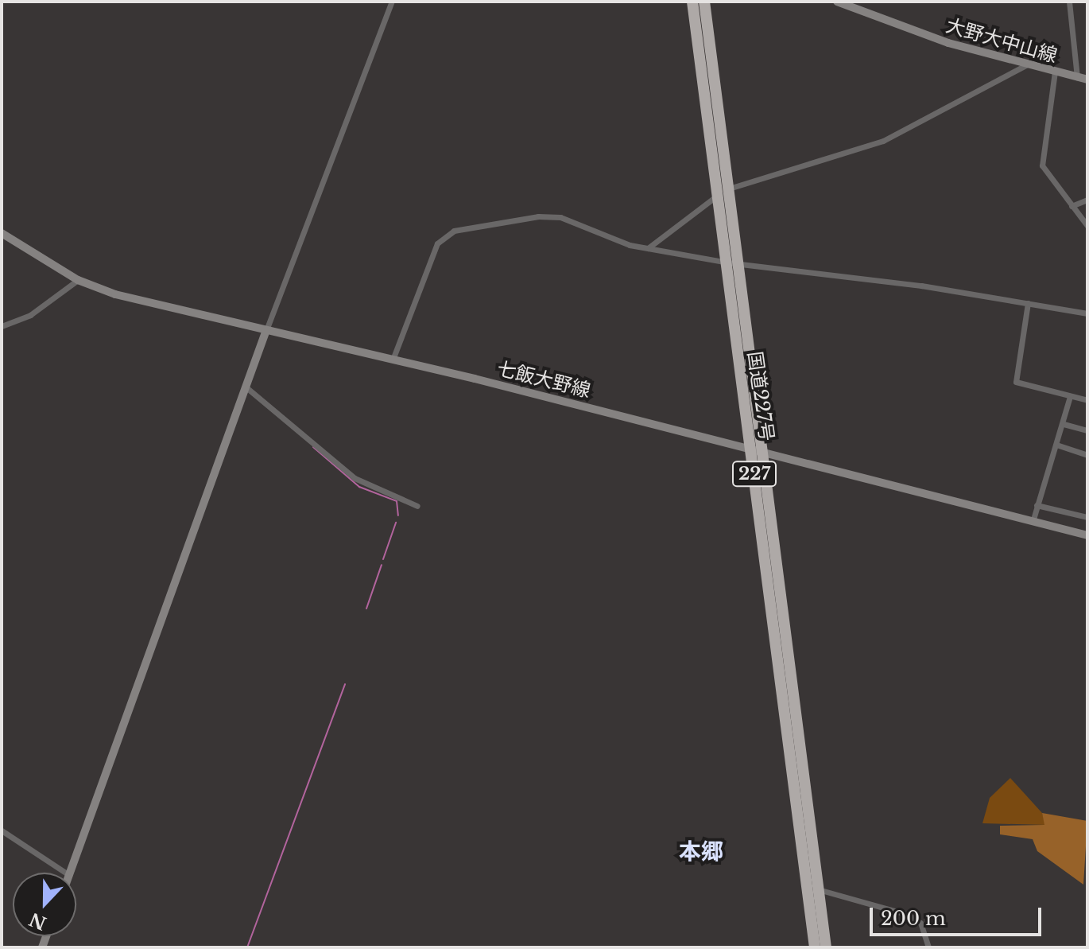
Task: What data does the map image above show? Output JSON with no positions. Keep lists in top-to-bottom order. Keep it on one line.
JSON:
{"streets":{"highway":["国道227号","227"],"main road":["大野大中山線","七飯大野線"]},"crossings":[["七飯大野線","国道227号"]],"districts":["本郷"],"scale_bar":"200 m","north":"bottom"}
